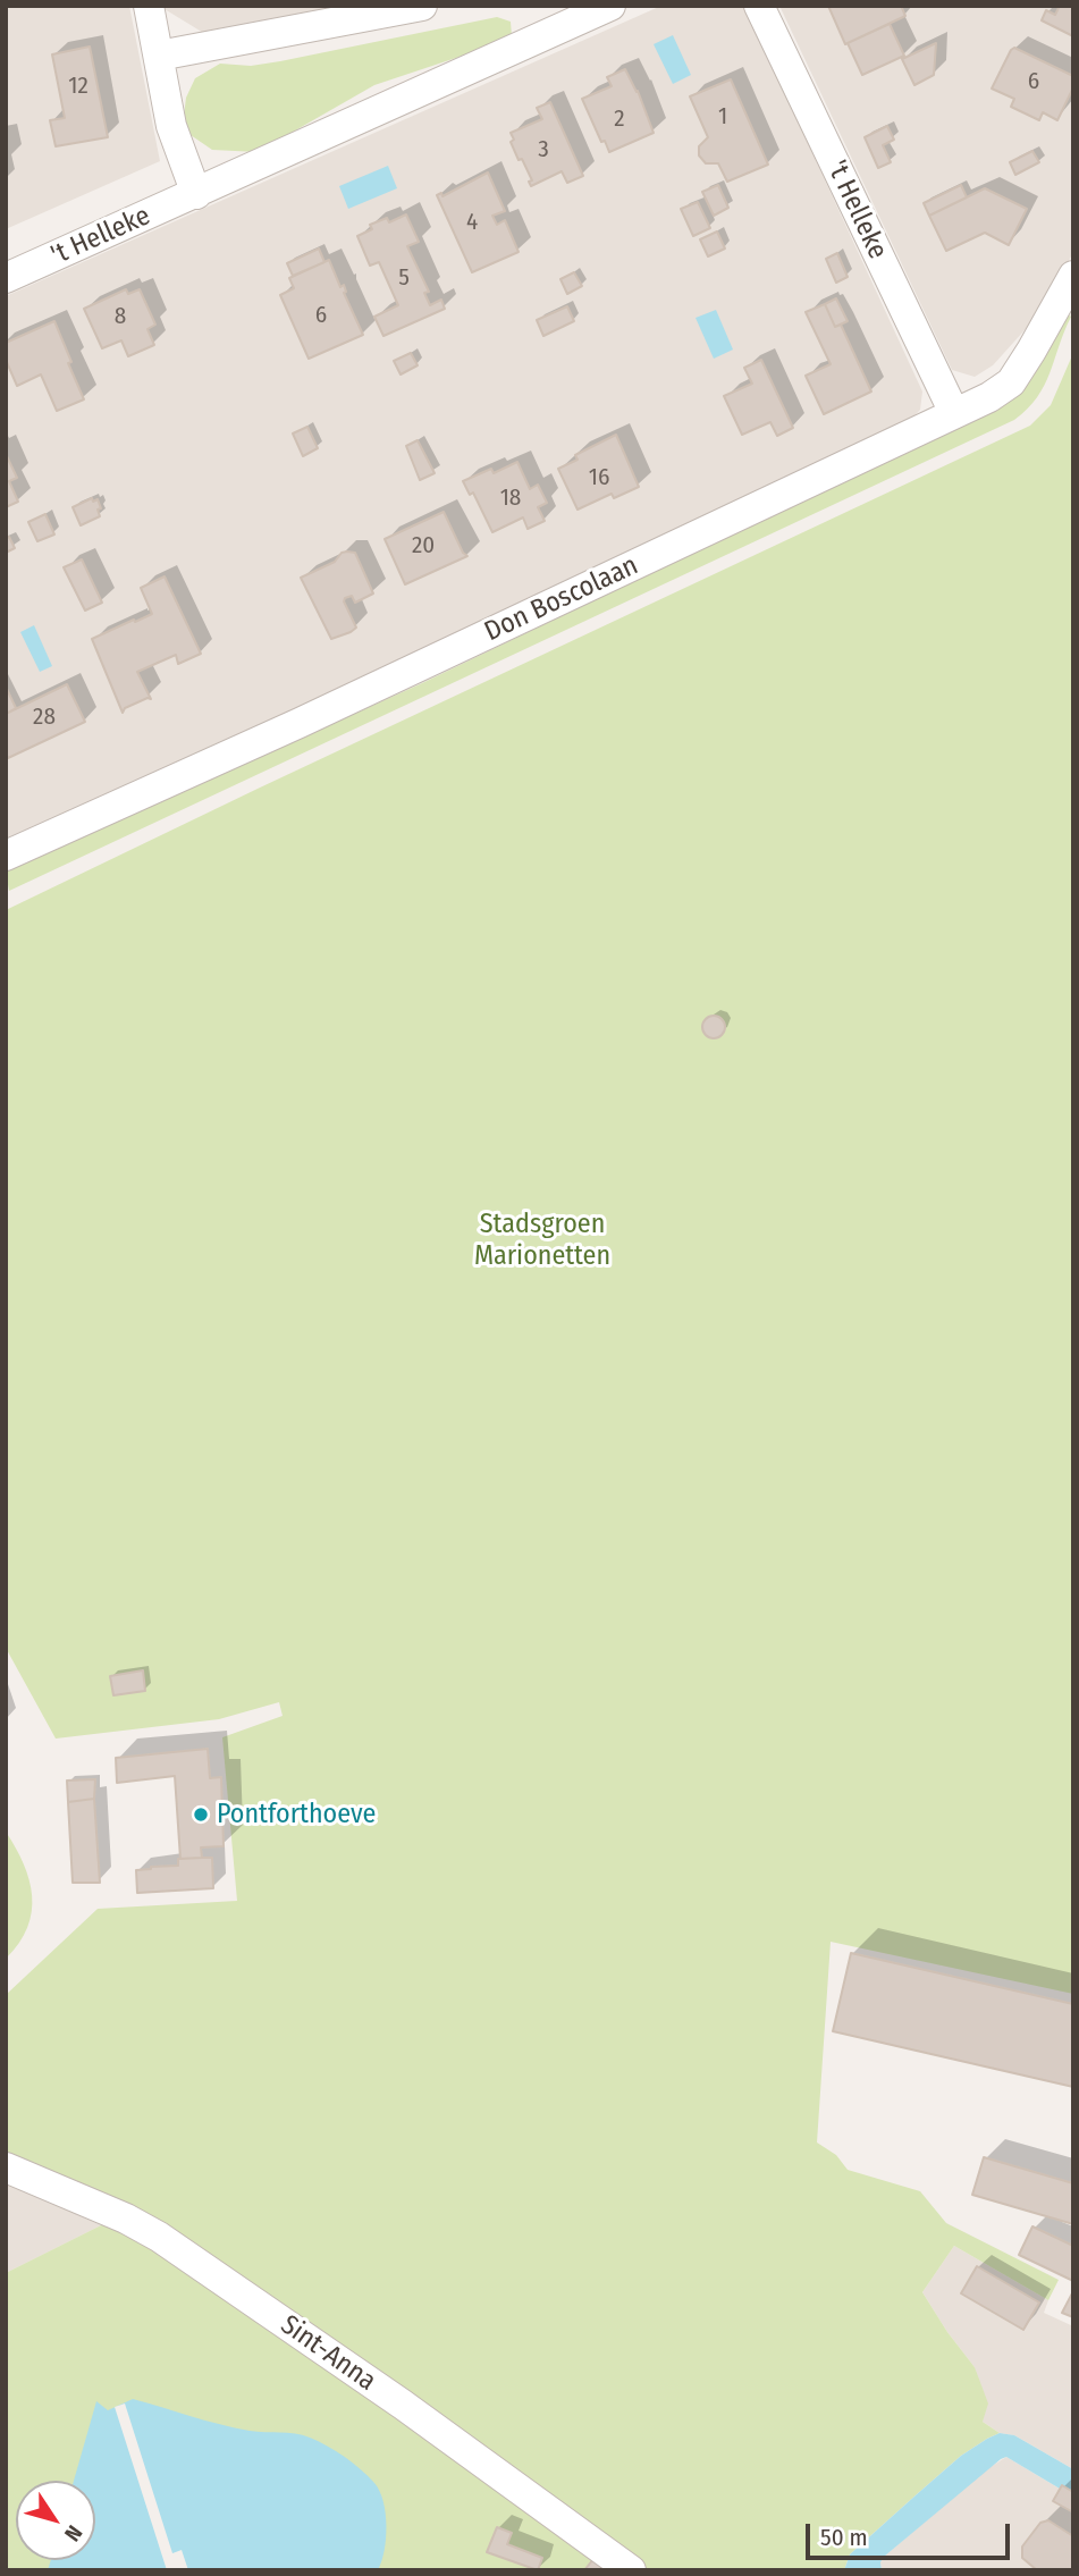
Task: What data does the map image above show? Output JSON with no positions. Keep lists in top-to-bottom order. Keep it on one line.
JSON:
{"streets":{"street":["'t Helleke","Don Boscolaan","Sint-Anna"]},"crossings":[["'t Helleke","Don Boscolaan"]],"parks":["Stadsgroen Marionetten"],"places":["Pontforthoeve"],"house_numbers":["6","12","1","2","3","4","5","6","8","16","18","20","28"],"scale_bar":"50 m","north":"bottom right"}
